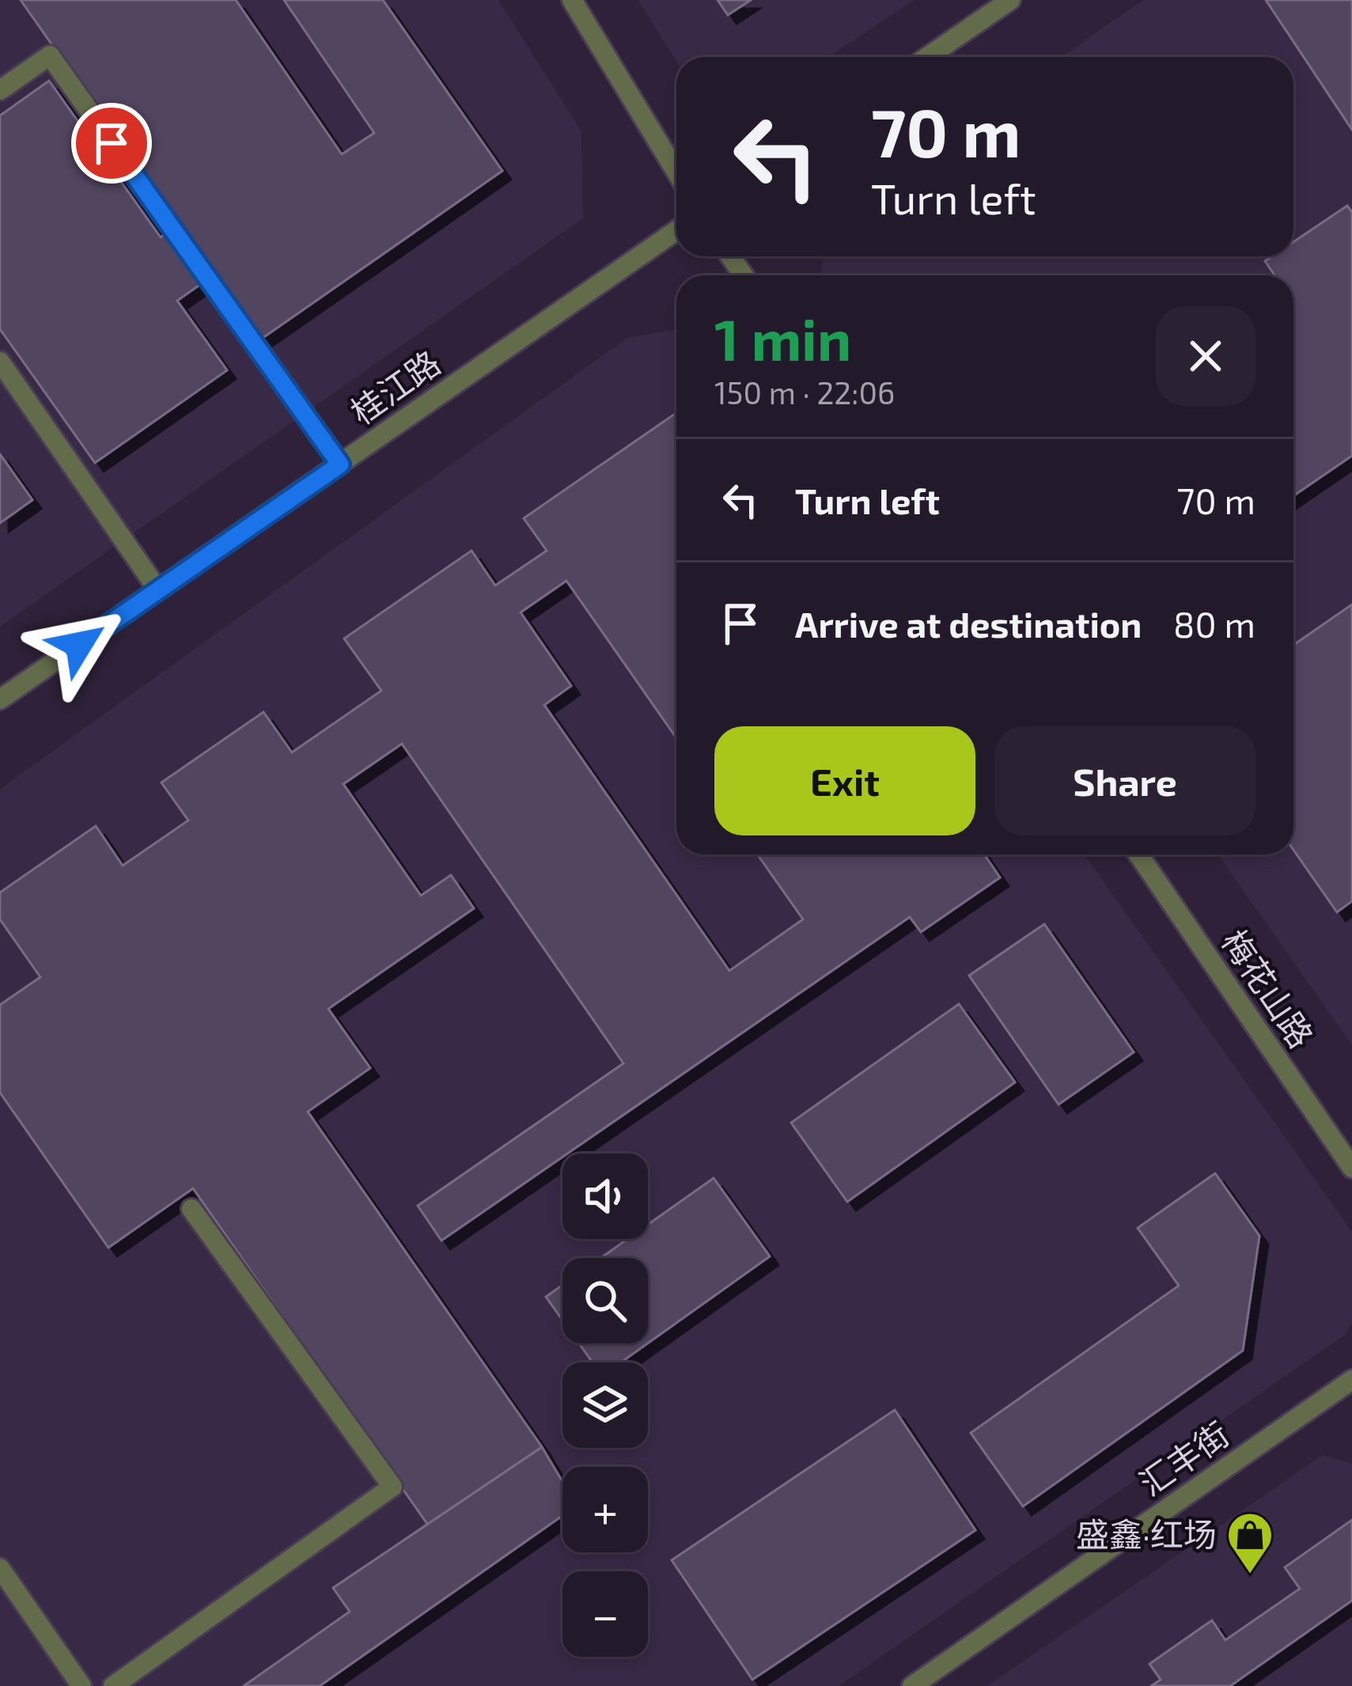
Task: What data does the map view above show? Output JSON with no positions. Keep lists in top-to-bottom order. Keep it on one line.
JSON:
{"streets":{"street":["桂江路","梅花山路","汇丰街"]},"places":{"shop":["盛鑫·红场"]},"page":{"turn":["70 m","Turn left"],"heading":["1 min","150 m · 22:06"],"list":[{"name":"Turn left","value":"70 m"},{"name":"Arrive at destination","value":"80 m"}],"buttons":["Exit","Share"],"map_buttons":["+","−"]}}
